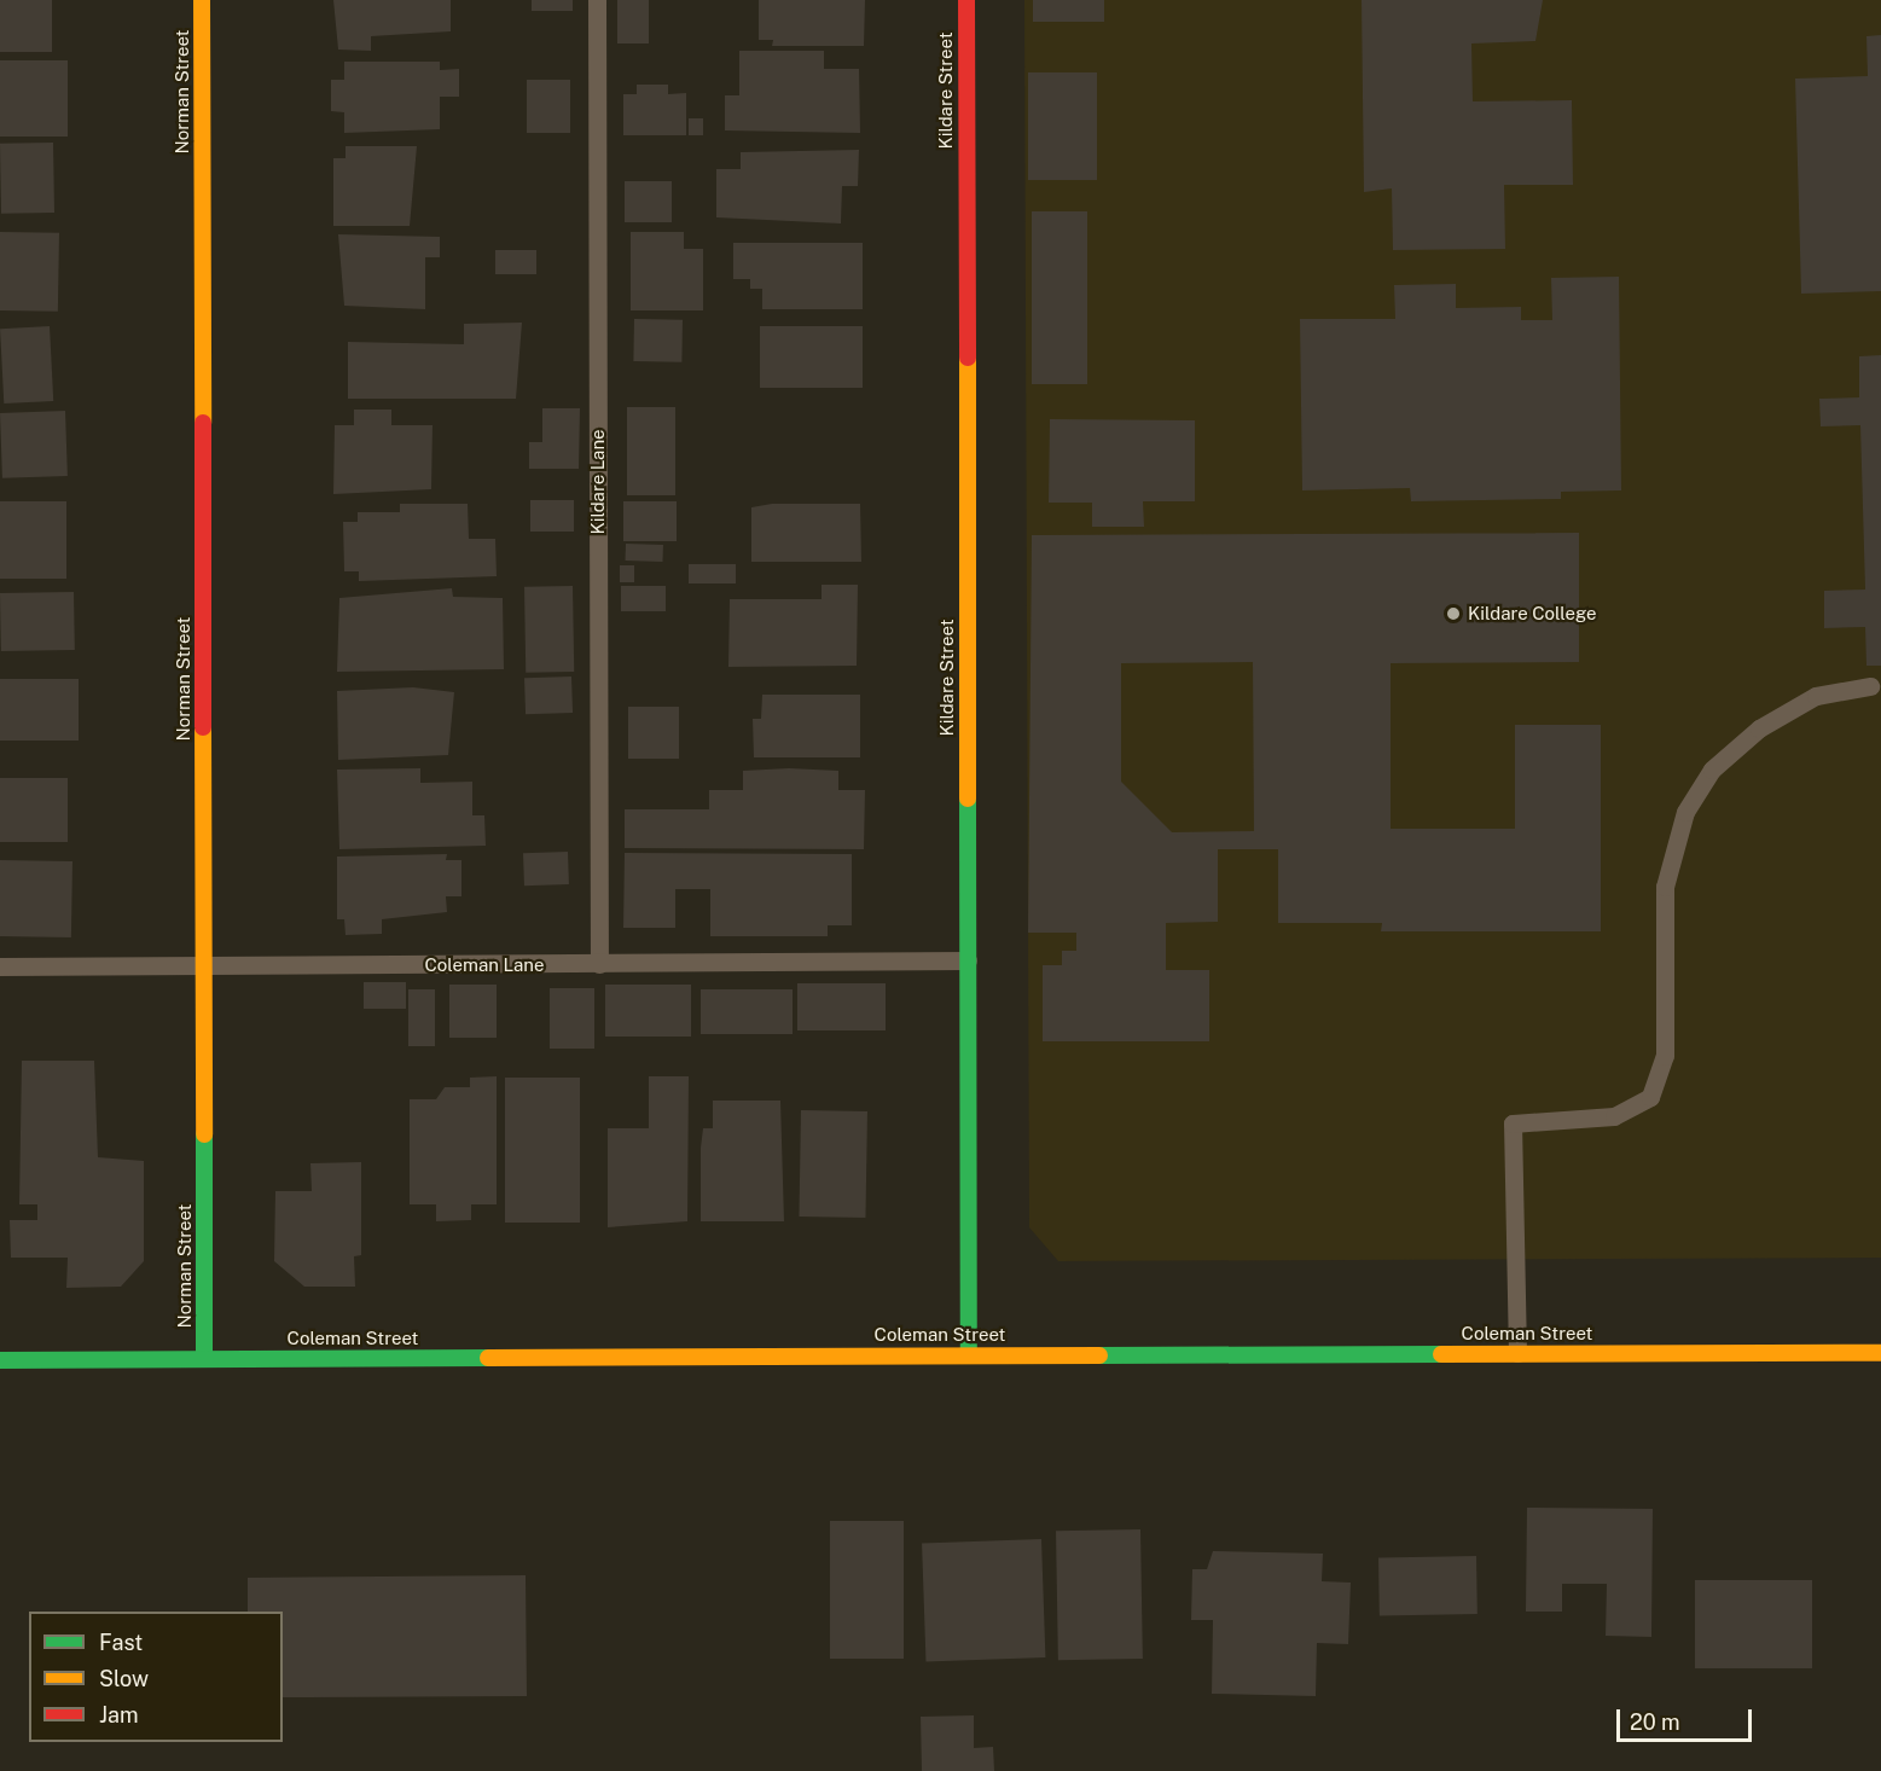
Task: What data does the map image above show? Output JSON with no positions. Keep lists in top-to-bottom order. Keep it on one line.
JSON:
{"streets":{"street":["Kildare Street","Norman Street","Coleman Street"],"lane":["Kildare Lane","Coleman Lane"]},"crossings":[["Kildare Street","Coleman Lane"],["Kildare Street","Coleman Street"],["Norman Street","Coleman Lane"],["Norman Street","Coleman Street"],["Kildare Lane","Coleman Lane"]],"places":["Kildare College"],"legend":["Fast","Slow","Jam"],"scale_bar":"20 m"}
